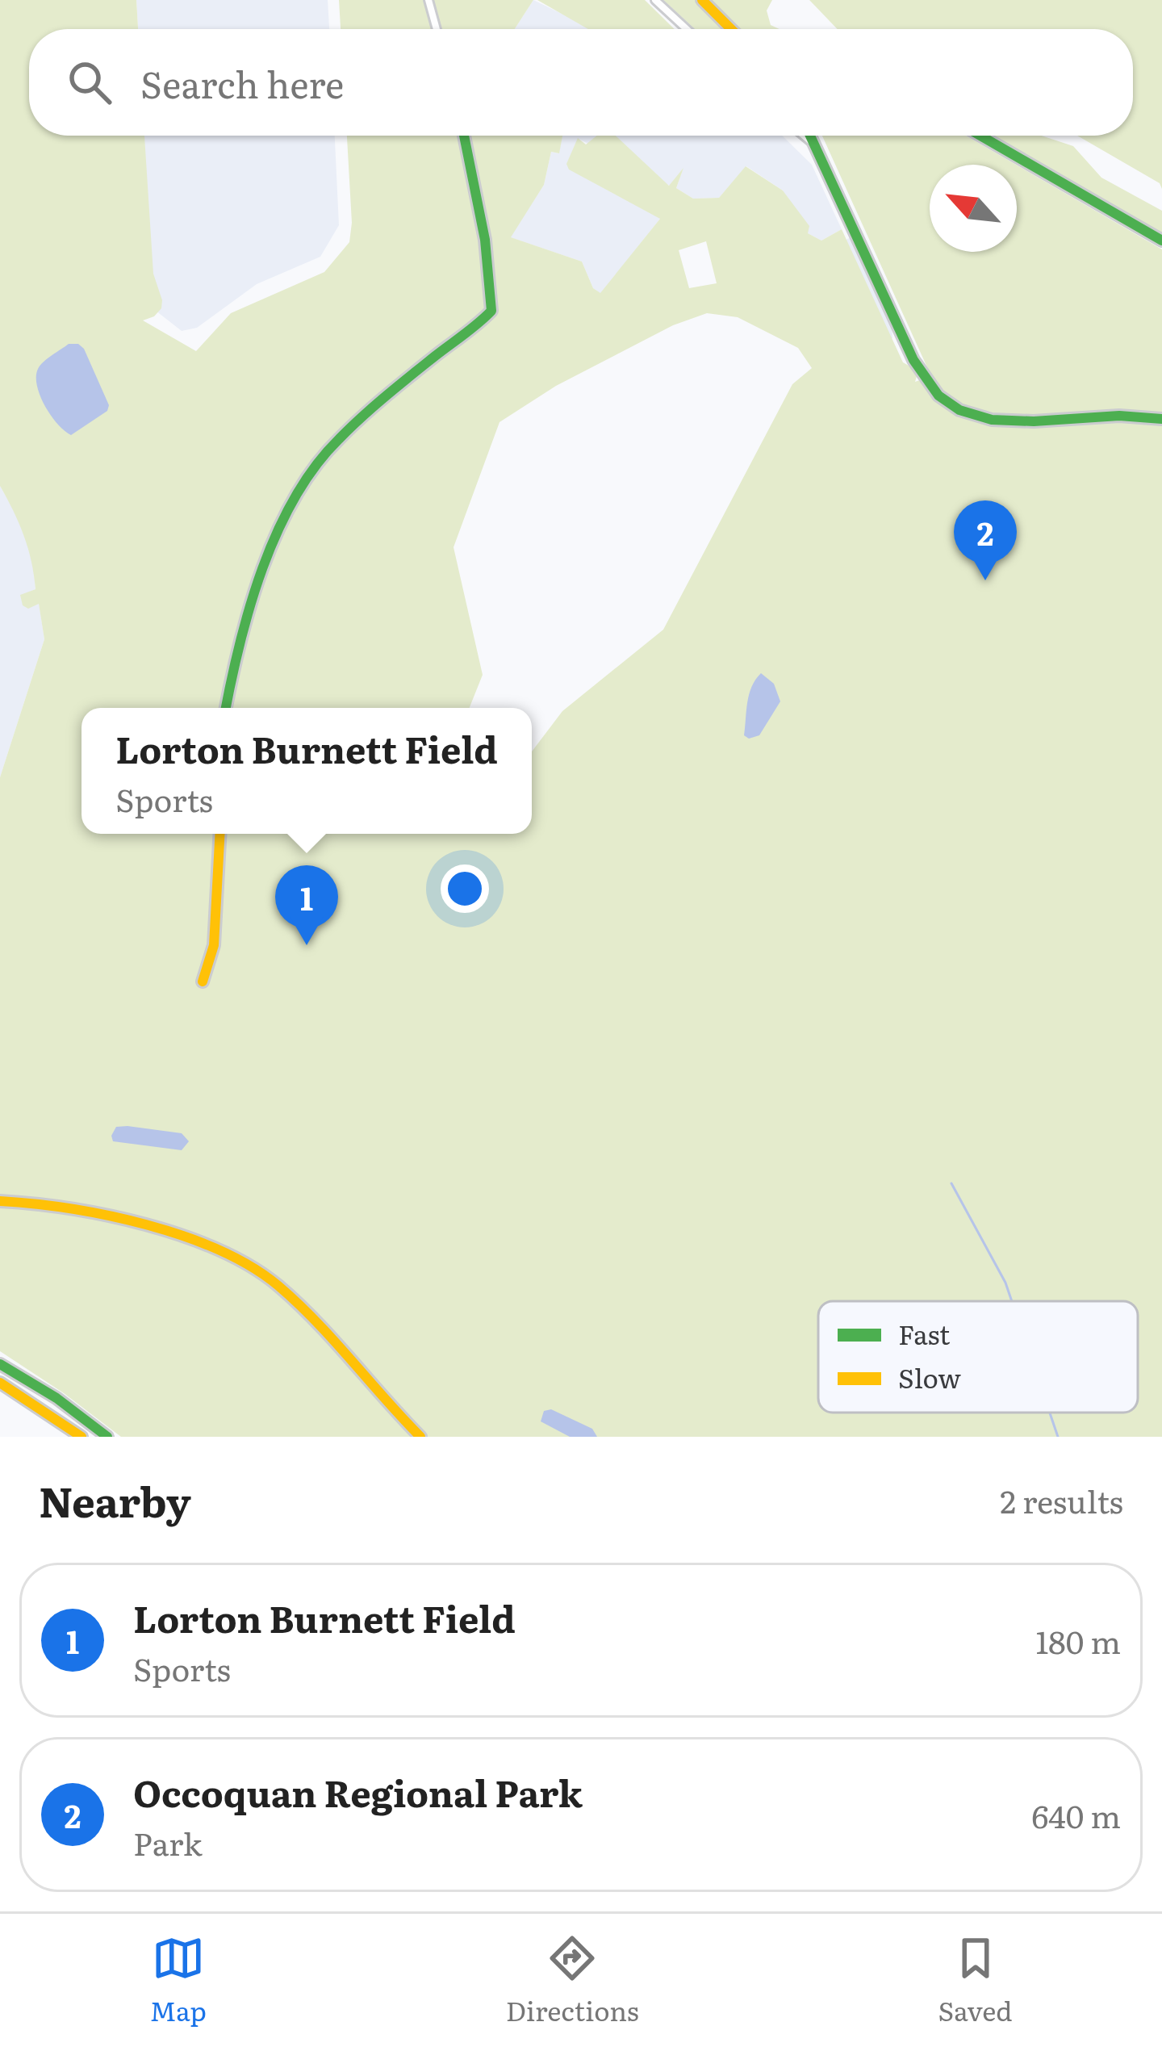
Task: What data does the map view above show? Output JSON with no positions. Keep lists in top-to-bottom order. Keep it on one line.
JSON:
{"legend":["Fast","Slow"],"north":"top left","page":{"search":"Search here","pins":["2","1"],"popup":["Lorton Burnett Field","Sports"],"heading":["Nearby","2 results"],"list":[{"mark":"1","name":"Lorton Burnett Field","note":"Sports","value":"180 m"},{"mark":"2","name":"Occoquan Regional Park","note":"Park","value":"640 m"}],"nav":["Map","Directions","Saved"]}}
